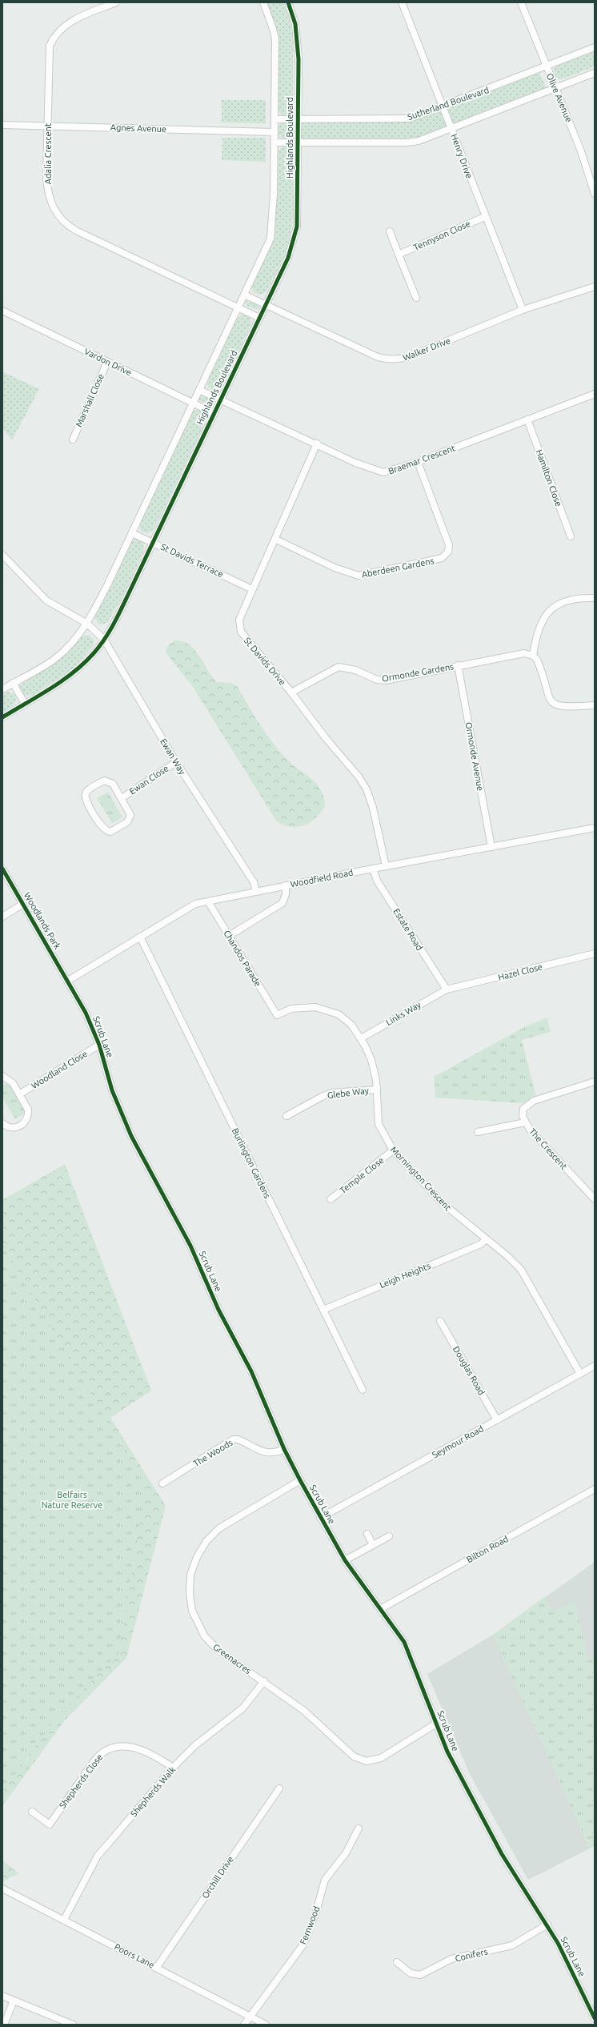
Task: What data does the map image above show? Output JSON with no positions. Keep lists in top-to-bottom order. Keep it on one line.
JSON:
{"streets":{"street":["Olive Avenue","Sutherland Boulevard","Agnes Avenue","Highlands Boulevard","Adalia Crescent","Henry Drive","Tennyson Close","Walker Drive","Vardon Drive","Marshall Close","Braemar Crescent","Hamilton Close","St Davids Terrace","Aberdeen Gardens","St Davids Drive","Ormonde Gardens","Ewan Way","Ormonde Avenue","Ewan Close","Woodfield Road","Woodlands Park","Estate Road","Chandos Parade","Hazel Close","Links Way","Scrub Lane","Woodland Close","Glebe Way","The Crescent","Burlington Gardens","Temple Close","Mornington Crescent","Leigh Heights","Douglas Road","Seymour Road","The Woods","Bilton Road","Greenacres","Shepherds Close","Shepherds Walk","Orchill Drive","Fernwood","Conifers","Poors Lane"]},"crossings":[["Olive Avenue","Sutherland Boulevard"],["Sutherland Boulevard","Highlands Boulevard"],["Sutherland Boulevard","Henry Drive"],["Agnes Avenue","Highlands Boulevard"],["Agnes Avenue","Adalia Crescent"],["Highlands Boulevard","Adalia Crescent"],["Highlands Boulevard","Walker Drive"],["Highlands Boulevard","Vardon Drive"],["Highlands Boulevard","Braemar Crescent"],["Highlands Boulevard","St Davids Terrace"],["Highlands Boulevard","Ewan Way"],["Henry Drive","Tennyson Close"],["Henry Drive","Walker Drive"],["Vardon Drive","Marshall Close"],["Braemar Crescent","Hamilton Close"],["Braemar Crescent","Aberdeen Gardens"],["Braemar Crescent","St Davids Drive"],["St Davids Terrace","St Davids Drive"],["Aberdeen Gardens","St Davids Drive"],["St Davids Drive","Ormonde Gardens"],["St Davids Drive","Woodfield Road"],["Ormonde Gardens","Ormonde Avenue"],["Ewan Way","Ewan Close"],["Ewan Way","Woodfield Road"],["Ormonde Avenue","Woodfield Road"],["Woodfield Road","Woodlands Park"],["Woodfield Road","Estate Road"],["Woodfield Road","Chandos Parade"],["Woodfield Road","Scrub Lane"],["Woodfield Road","Burlington Gardens"],["Woodlands Park","Scrub Lane"],["Estate Road","Hazel Close"],["Estate Road","Links Way"],["Chandos Parade","Mornington Crescent"],["Hazel Close","Links Way"],["Links Way","Mornington Crescent"],["Scrub Lane","Woodland Close"],["Scrub Lane","Seymour Road"],["Scrub Lane","The Woods"],["Scrub Lane","Bilton Road"],["Scrub Lane","Greenacres"],["Scrub Lane","Conifers"],["Glebe Way","Mornington Crescent"],["Burlington Gardens","Leigh Heights"],["Temple Close","Mornington Crescent"],["Mornington Crescent","Leigh Heights"],["Mornington Crescent","Seymour Road"],["Douglas Road","Seymour Road"],["Greenacres","Shepherds Walk"],["Shepherds Close","Shepherds Walk"],["Shepherds Walk","Poors Lane"],["Orchill Drive","Poors Lane"],["Fernwood","Poors Lane"]],"parks":["Belfairs Nature Reserve"]}
